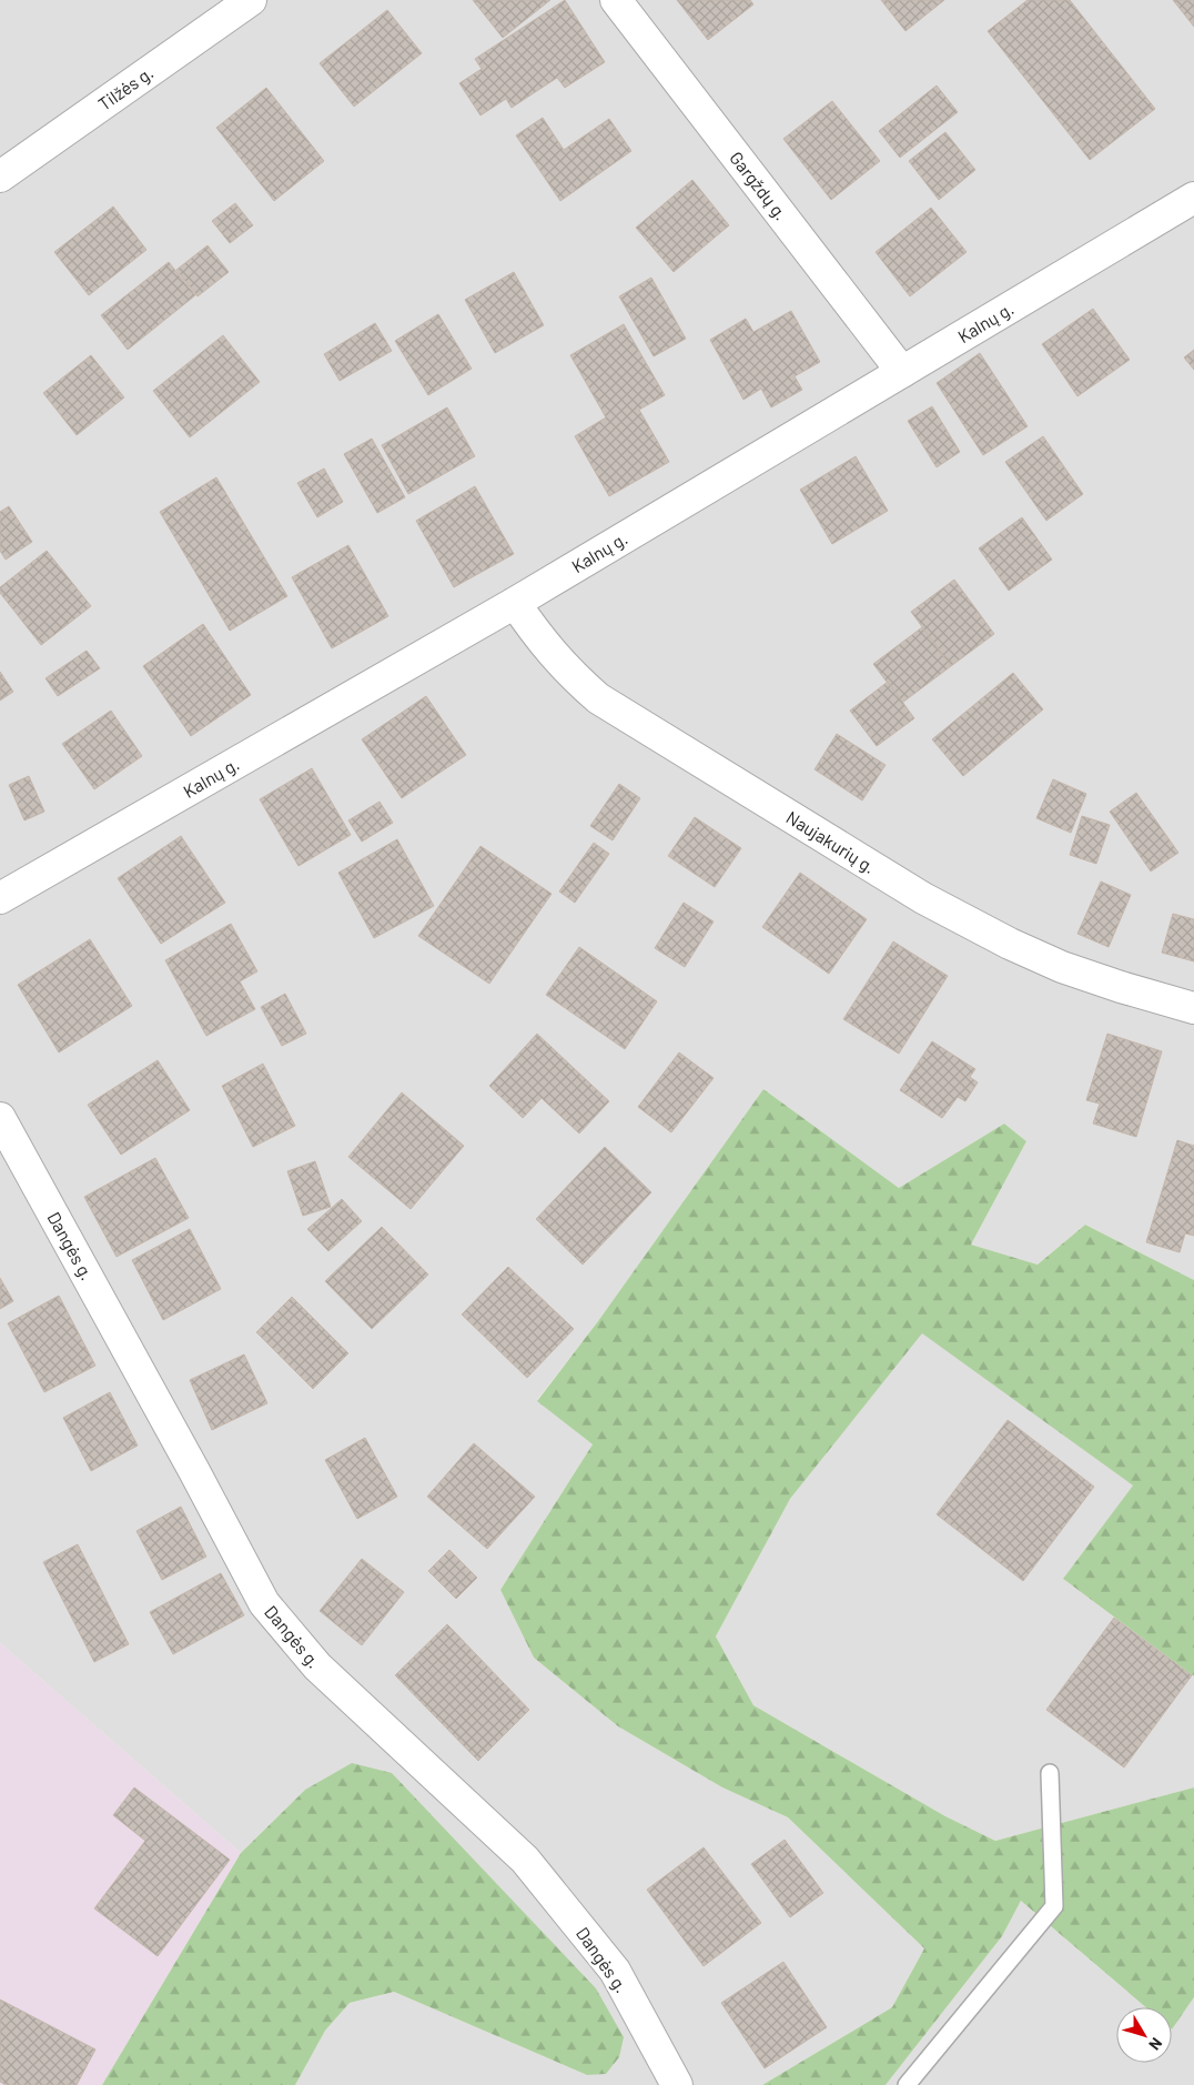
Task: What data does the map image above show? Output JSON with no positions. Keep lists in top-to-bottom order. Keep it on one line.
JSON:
{"streets":{"street":["Tilžės g.","Gargždų g.","Kalnų g.","Naujakurių g.","Dangės g."]},"crossings":[["Gargždų g.","Kalnų g."],["Kalnų g.","Naujakurių g."]],"north":"bottom right"}
